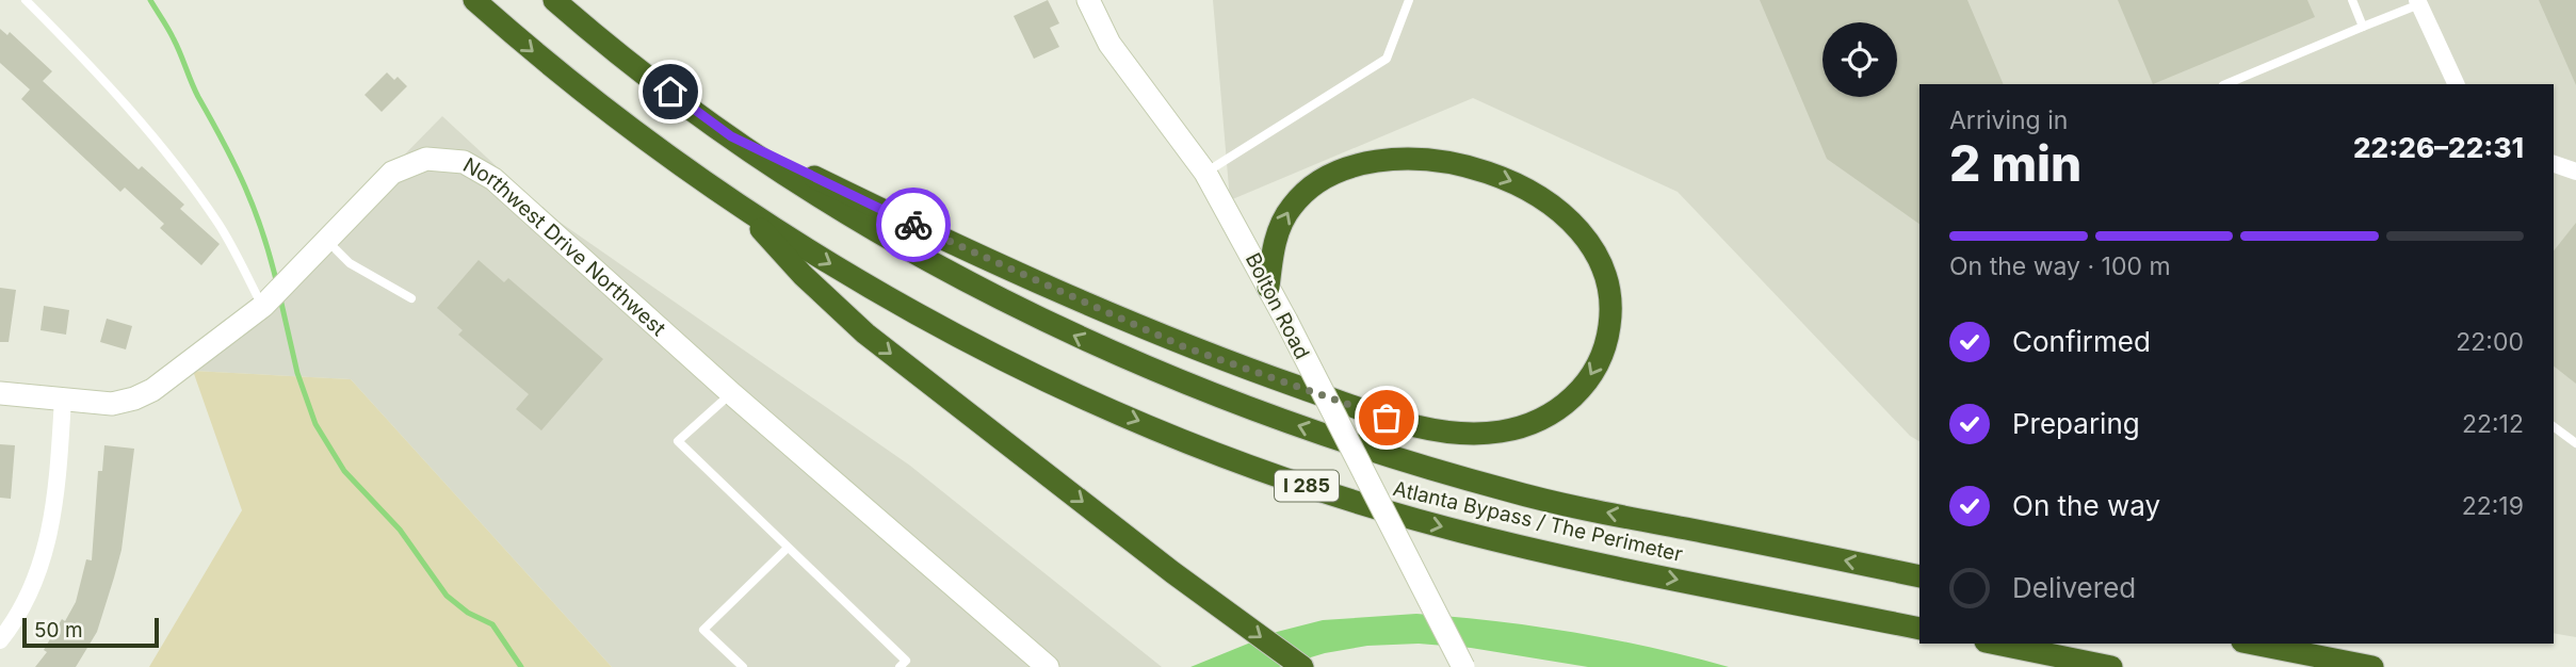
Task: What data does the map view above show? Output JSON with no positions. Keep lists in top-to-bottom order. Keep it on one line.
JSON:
{"streets":{"highway":["I 285","Atlanta Bypass / The Perimeter"],"street":["Northwest Drive Northwest","Bolton Road"]},"scale_bar":"50 m","page":{"heading":["2 min","Arriving in","22:26–22:31"],"bar":"On the way · 100 m","list":[["Confirmed","22:00"],["Preparing","22:12"],["On the way","22:19"],"Delivered"],"scale":"50 m"}}
